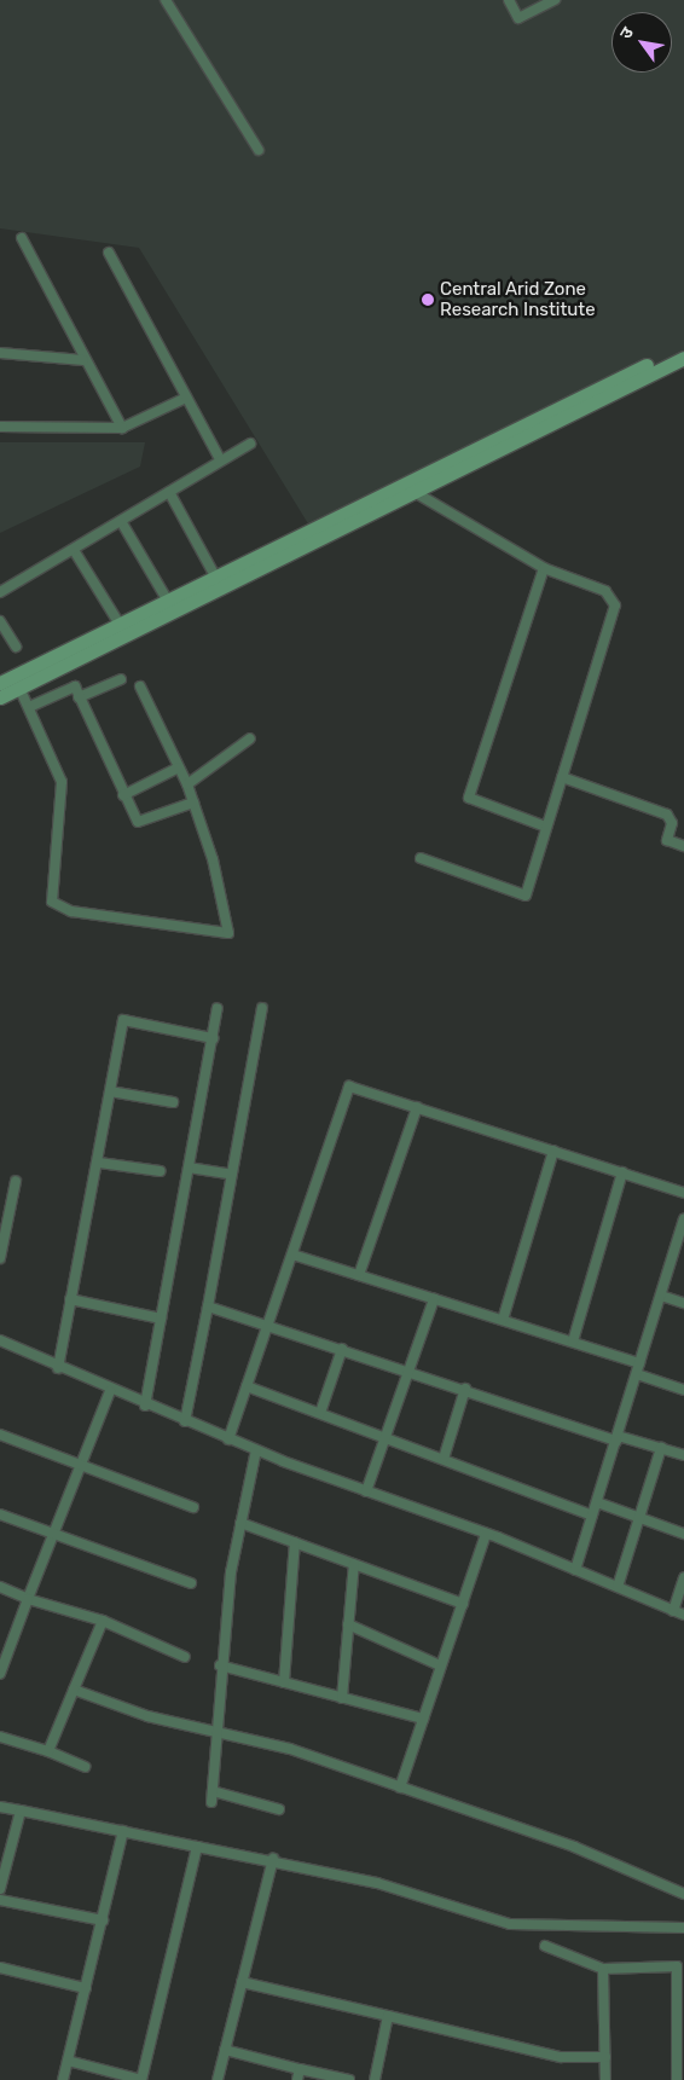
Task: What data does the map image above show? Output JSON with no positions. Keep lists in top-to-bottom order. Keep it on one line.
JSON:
{"places":["Central Arid Zone Research Institute"],"north":"top left"}
